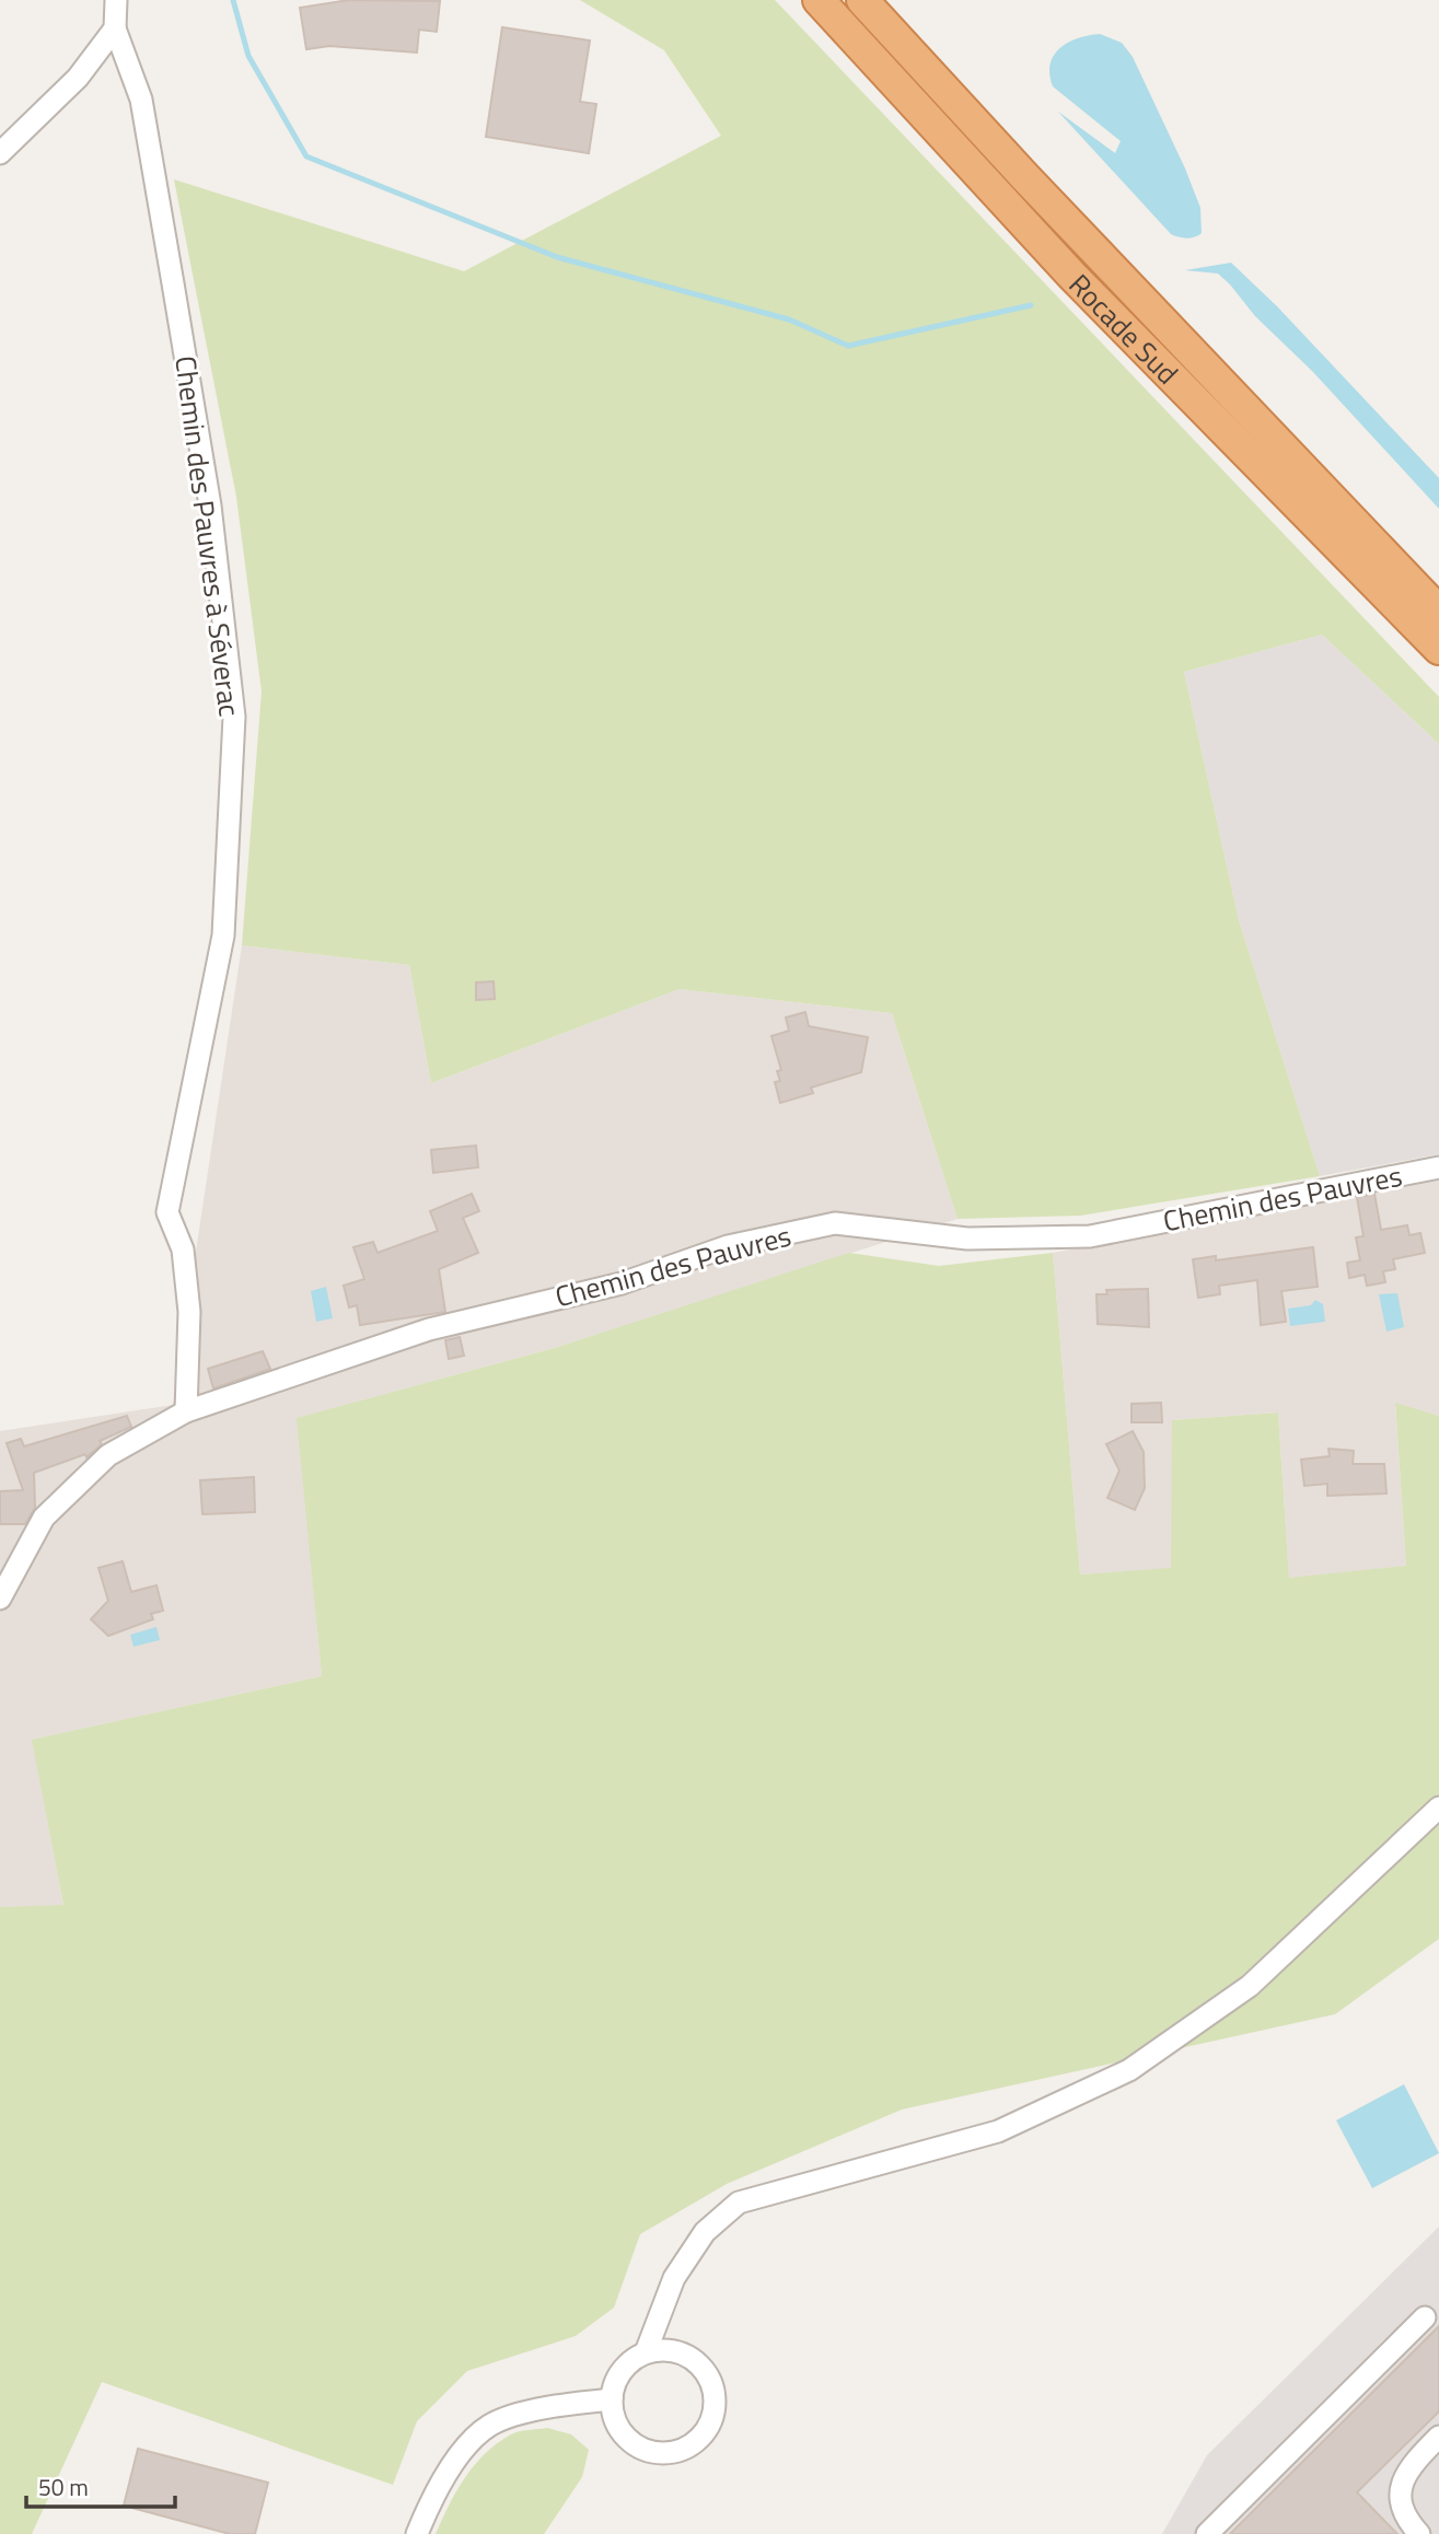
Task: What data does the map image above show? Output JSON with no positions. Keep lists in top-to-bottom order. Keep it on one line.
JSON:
{"streets":{"highway":["Rocade Sud"],"street":["Chemin des Pauvres à Séverac","Chemin des Pauvres"]},"crossings":[["Chemin des Pauvres à Séverac","Chemin des Pauvres"]],"scale_bar":"50 m"}
